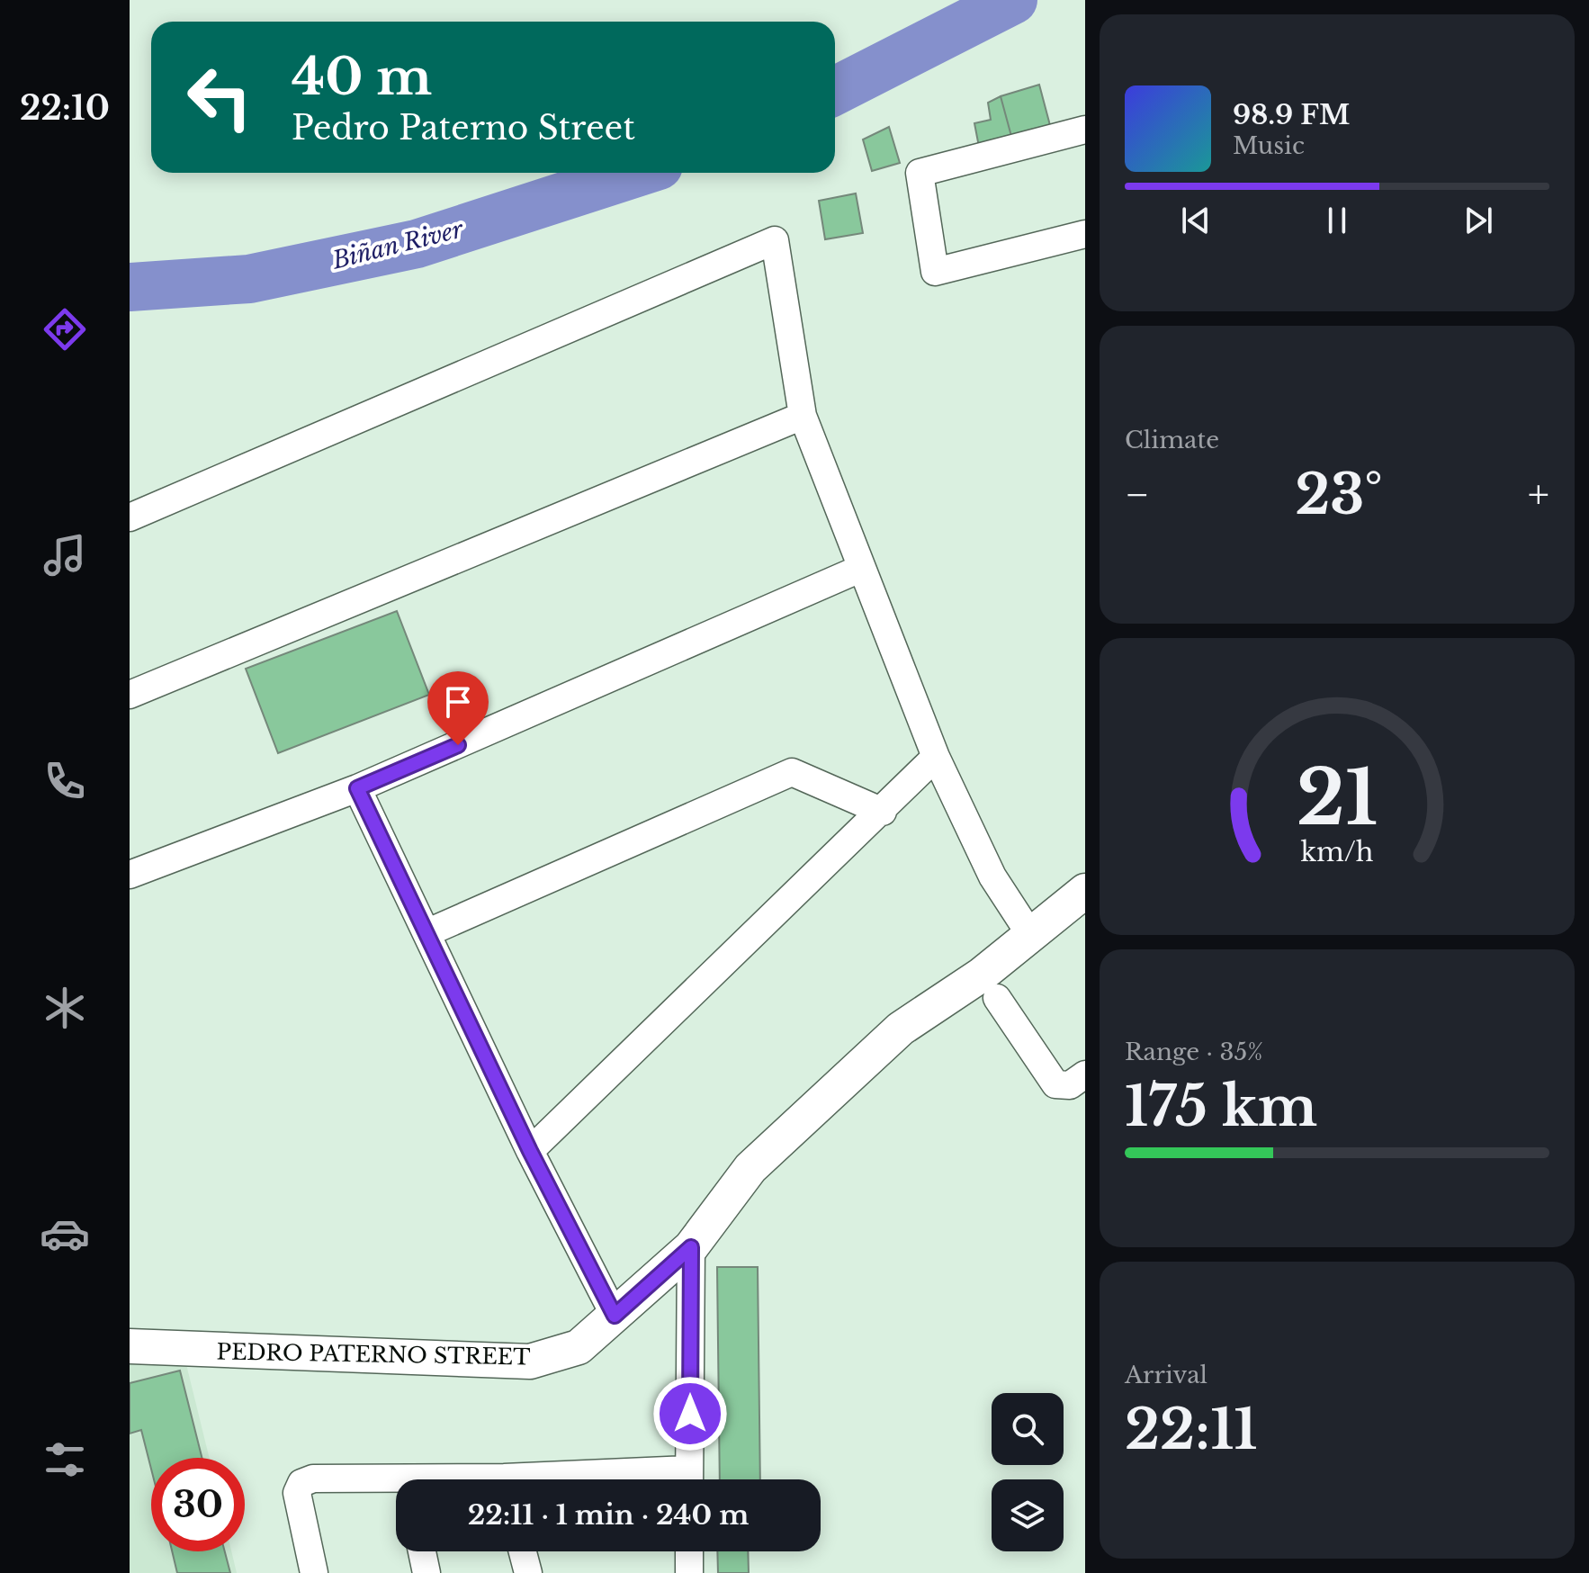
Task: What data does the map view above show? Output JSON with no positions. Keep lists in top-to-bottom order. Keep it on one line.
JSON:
{"streets":{"street":["PEDRO PATERNO STREET"]},"water":["Biñan River"],"page":{"tabs":"22:10","turn":["40 m","Pedro Paterno Street"],"song":["98.9 FM","Music"],"tile":["Climate",["Range · 35%","175 km"],["Arrival","22:11"]],"heat":["−","23°","+"],"limit":"30","trip":"22:11 · 1 min · 240 m","gauge":["21","km/h"]}}
